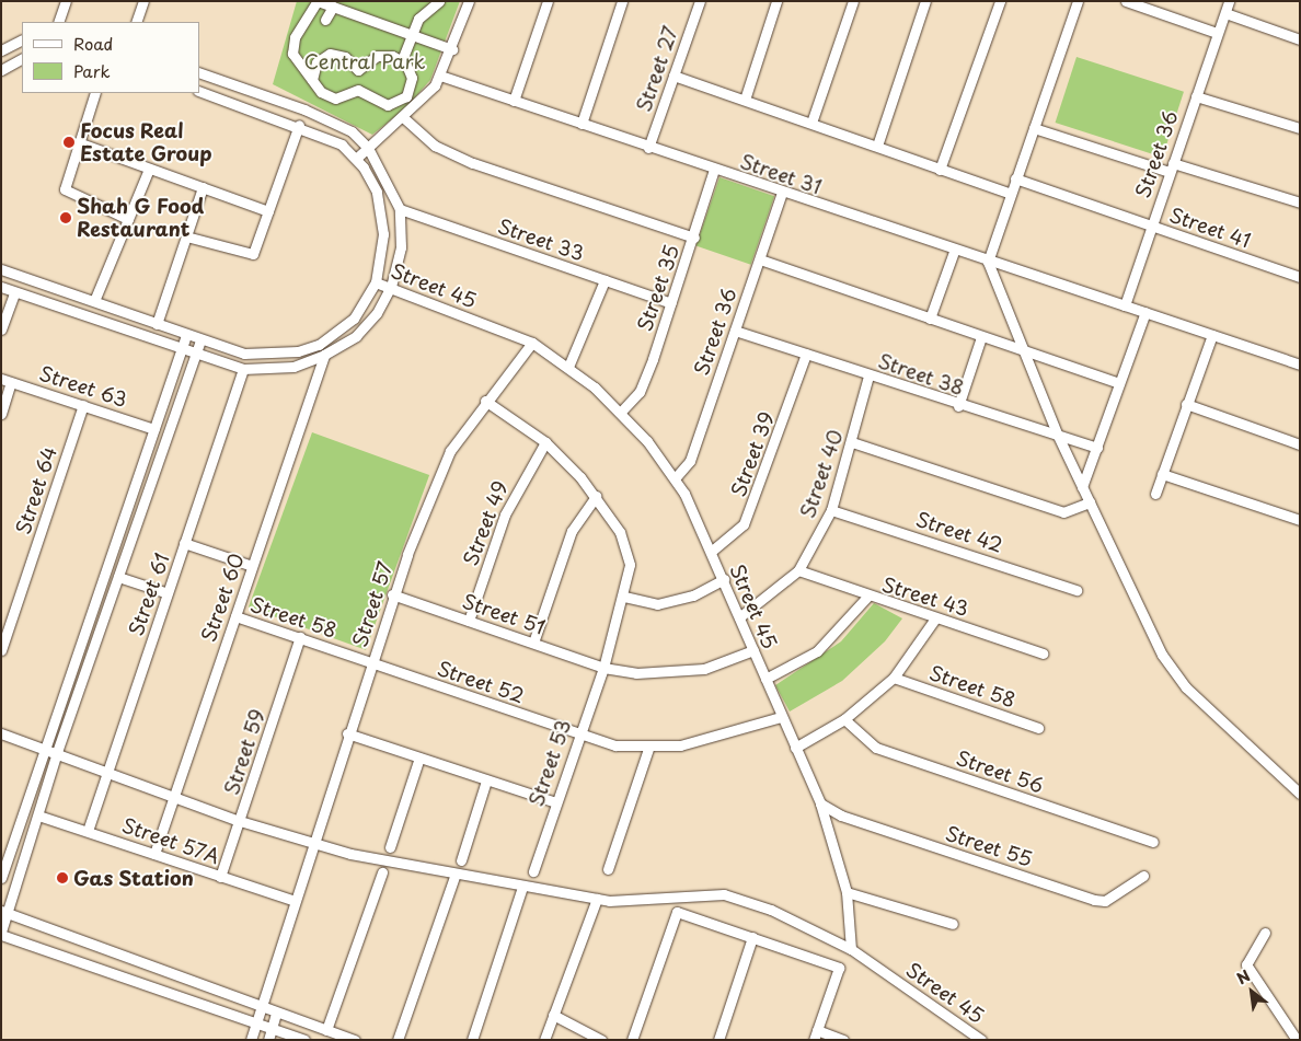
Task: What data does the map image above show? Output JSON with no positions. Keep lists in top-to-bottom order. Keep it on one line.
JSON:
{"streets":{"street":["Street 27","Street 36","Street 31","Street 41","Street 33","Street 45","Street 35","Street 38","Street 63","Street 39","Street 40","Street 64","Street 49","Street 42","Street 61","Street 43","Street 60","Street 57","Street 51","Street 58","Street 52","Street 59","Street 53","Street 56","Street 57A","Street 55"]},"crossings":[["Street 27","Street 31"],["Street 36","Street 31"],["Street 36","Street 41"],["Street 36","Street 45"],["Street 36","Street 38"],["Street 31","Street 35"],["Street 33","Street 35"],["Street 45","Street 35"],["Street 45","Street 39"],["Street 45","Street 40"],["Street 45","Street 57"],["Street 45","Street 51"],["Street 45","Street 52"],["Street 45","Street 55"],["Street 38","Street 39"],["Street 38","Street 40"],["Street 63","Street 64"],["Street 40","Street 42"],["Street 40","Street 43"],["Street 49","Street 51"],["Street 49","Street 53"],["Street 61","Street 57A"],["Street 60","Street 58"],["Street 60","Street 57A"],["Street 57","Street 51"],["Street 57","Street 58"],["Street 57","Street 52"],["Street 57","Street 53"],["Street 57","Street 57A"],["Street 51","Street 53"],["Street 58","Street 52"],["Street 58","Street 59"],["Street 52","Street 53"],["Street 59","Street 57A"]],"parks":["Central Park"],"places":["Focus Real Estate Group","Shah G Food Restaurant","Gas Station"],"legend":["Road","Park"],"north":"top left"}
